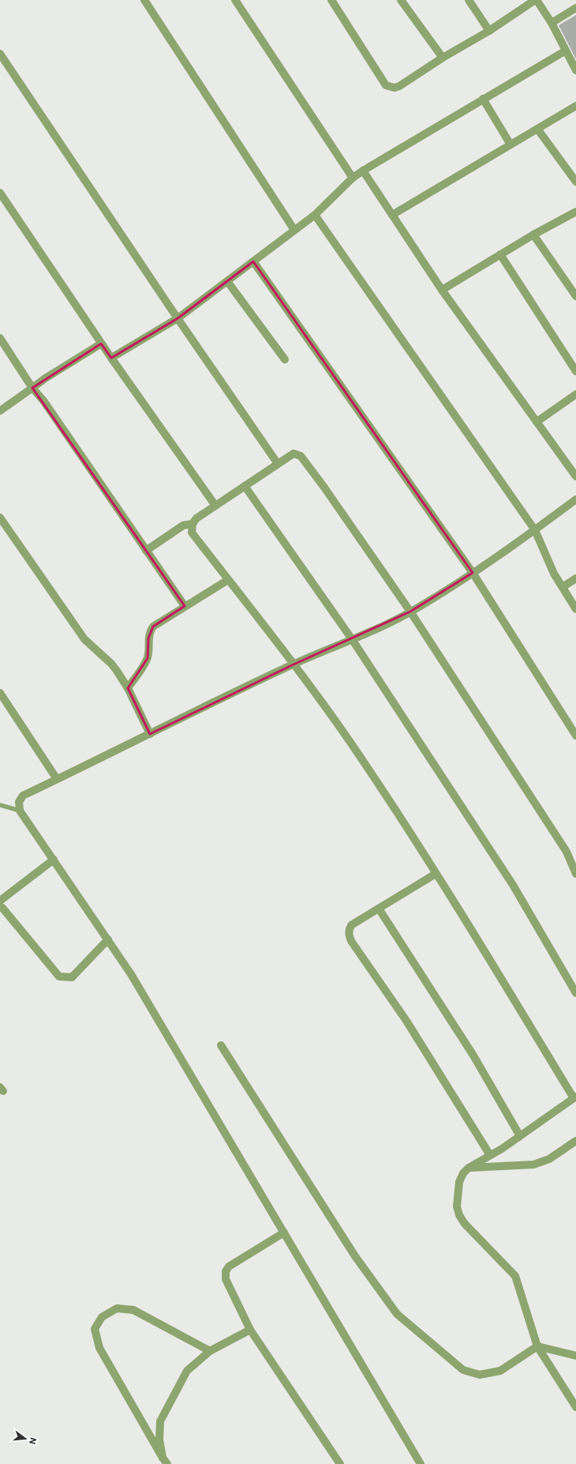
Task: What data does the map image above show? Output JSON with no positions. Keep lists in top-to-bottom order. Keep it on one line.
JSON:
{"north":"right"}
